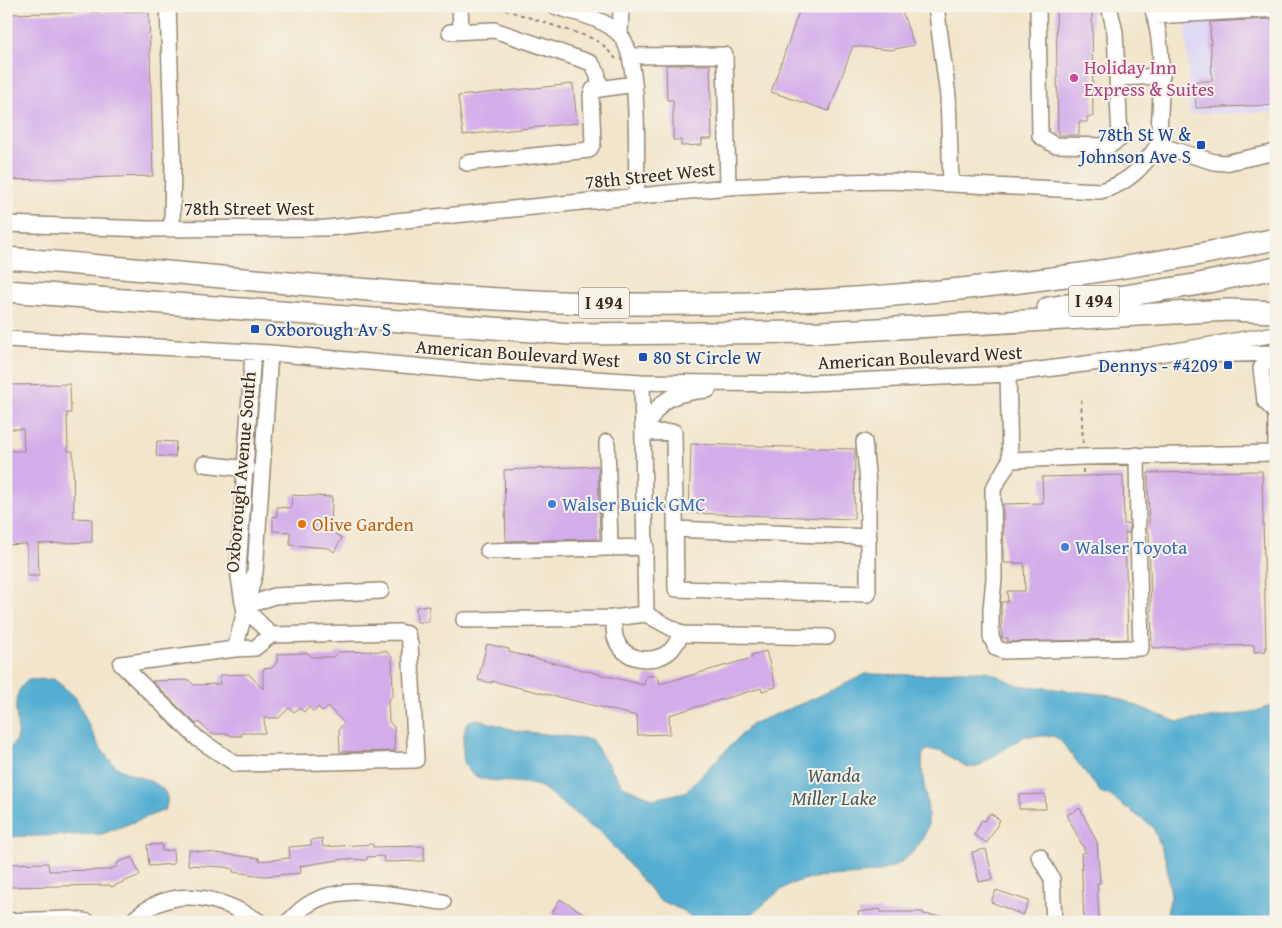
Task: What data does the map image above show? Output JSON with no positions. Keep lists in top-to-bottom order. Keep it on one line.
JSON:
{"streets":{"highway":["I 494"],"street":["78th Street West","American Boulevard West","Oxborough Avenue South"]},"crossings":[["American Boulevard West","Oxborough Avenue South"]],"water":["Wanda Miller Lake"],"places":{"other":["Holiday Inn Express & Suites","Walser Buick GMC","Olive Garden","Walser Toyota"],"transit":["78th St W & Johnson Ave S","Oxborough Av S","80 St Circle W","Dennys - #4209"]}}
